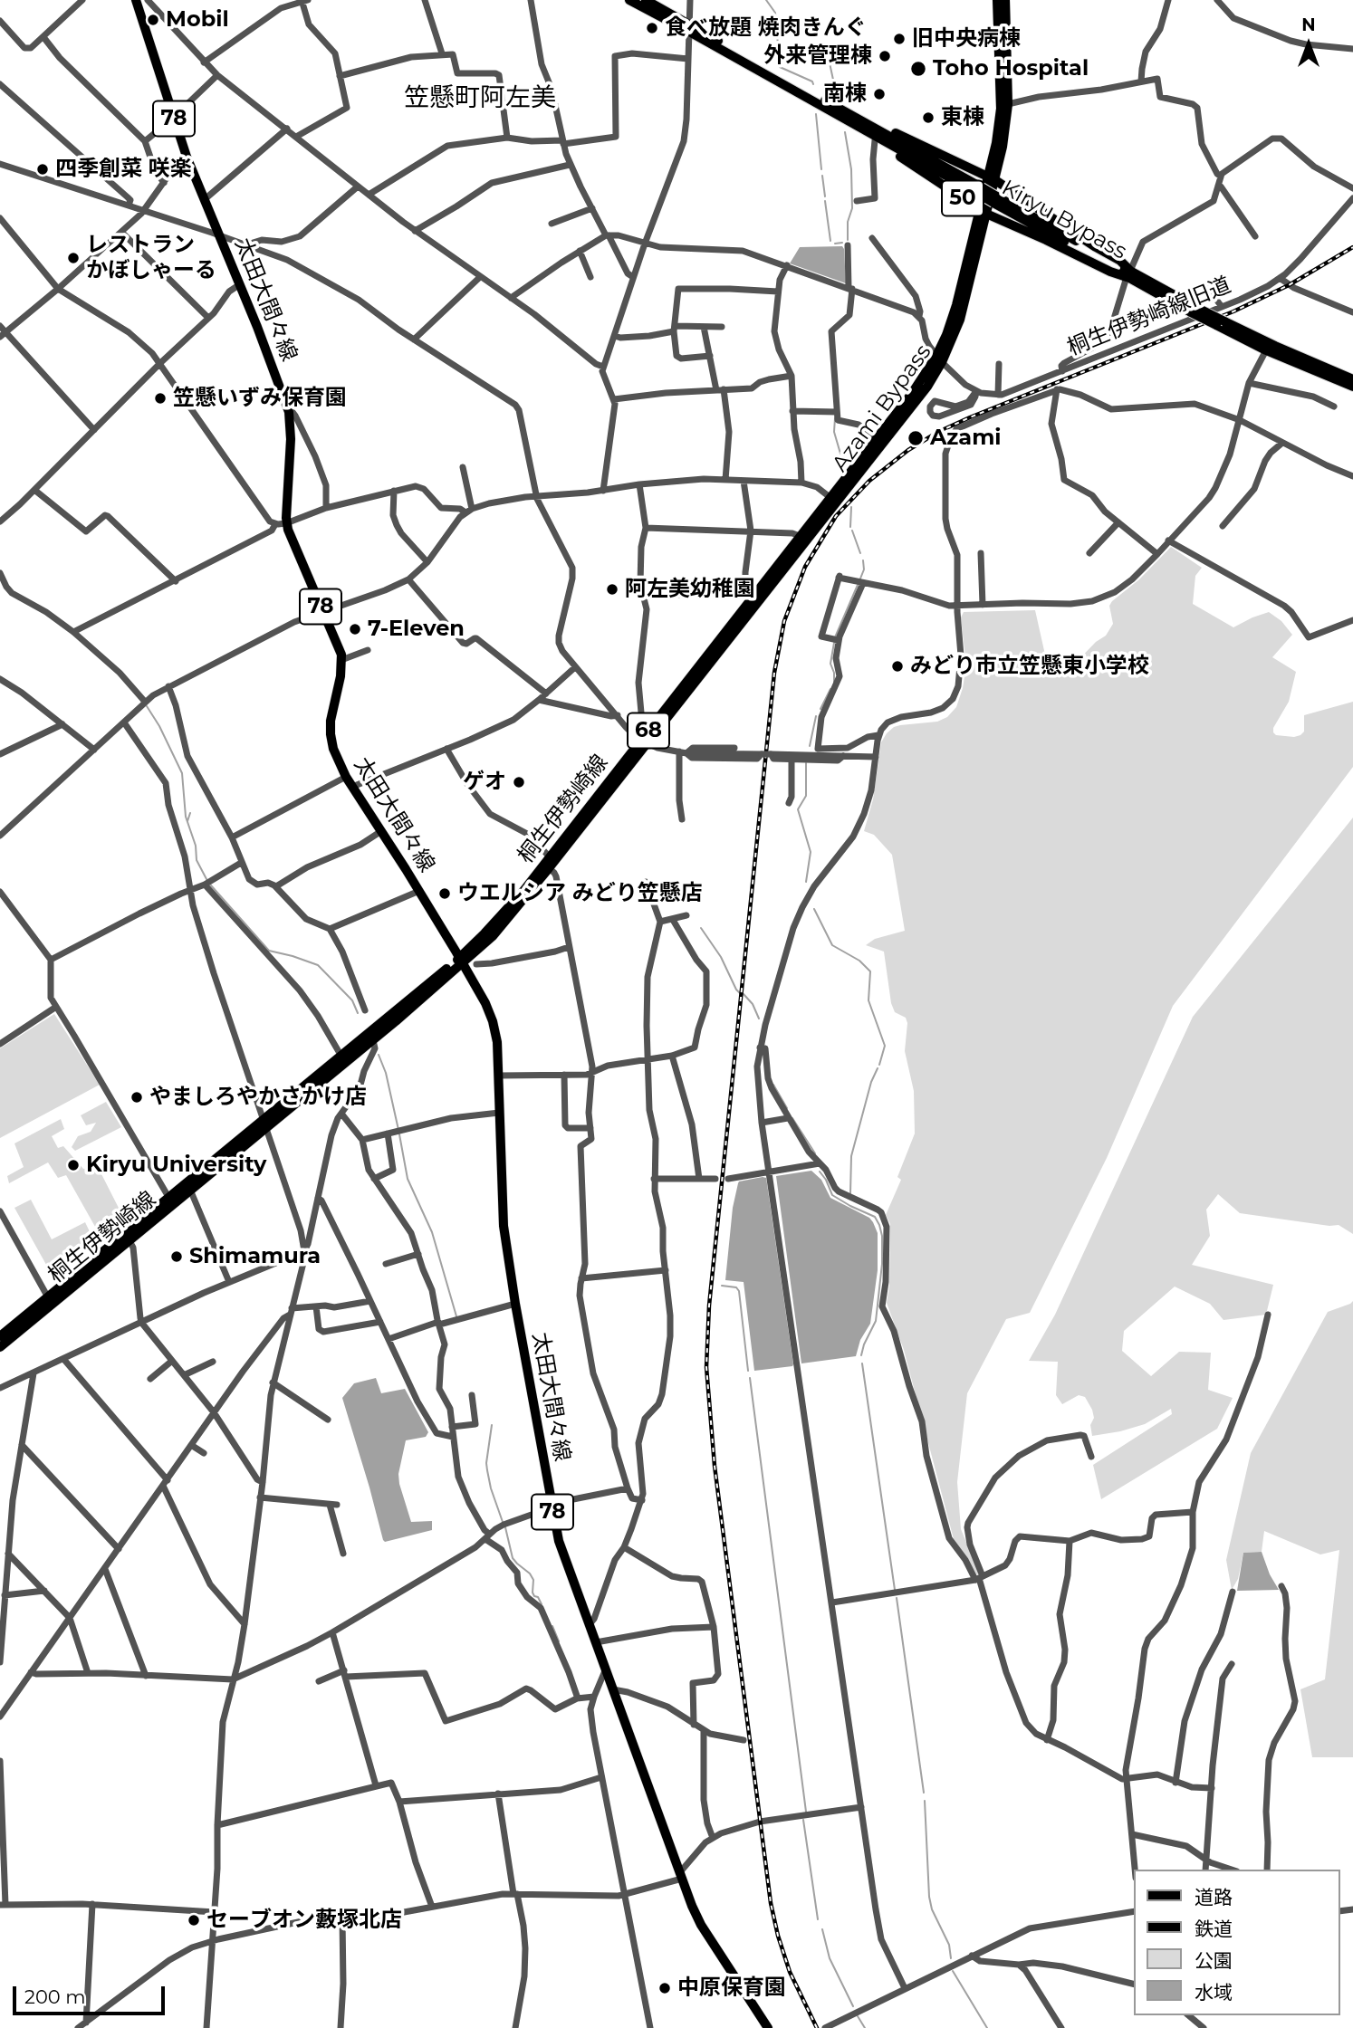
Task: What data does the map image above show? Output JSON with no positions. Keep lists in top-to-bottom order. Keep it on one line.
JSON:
{"streets":{"highway":["50","Kiryu Bypass"],"main road":["78","太田大間々線","Azami Bypass","68","桐生伊勢崎線"],"street":["桐生伊勢崎線旧道"]},"crossings":[["50","Kiryu Bypass"],["50","Azami Bypass"],["太田大間々線","桐生伊勢崎線"],["Azami Bypass","68"],["68","桐生伊勢崎線"]],"districts":["笠懸町阿左美"],"places":["Mobil","食べ放題 焼肉きんぐ","旧中央病棟","外来管理棟","Toho Hospital","南棟","東棟","四季創菜 咲楽","レストラン かぼしゃーる","笠懸いずみ保育園","Azami","阿左美幼稚園","7-Eleven","みどり市立笠懸東小学校","ゲオ","ウエルシア みどり笠懸店","やましろやかさかけ店","Kiryu University","Shimamura","セーブオン藪塚北店","中原保育園"],"legend":["道路","鉄道","公園","水域"],"scale_bar":"200 m","north":"top"}
